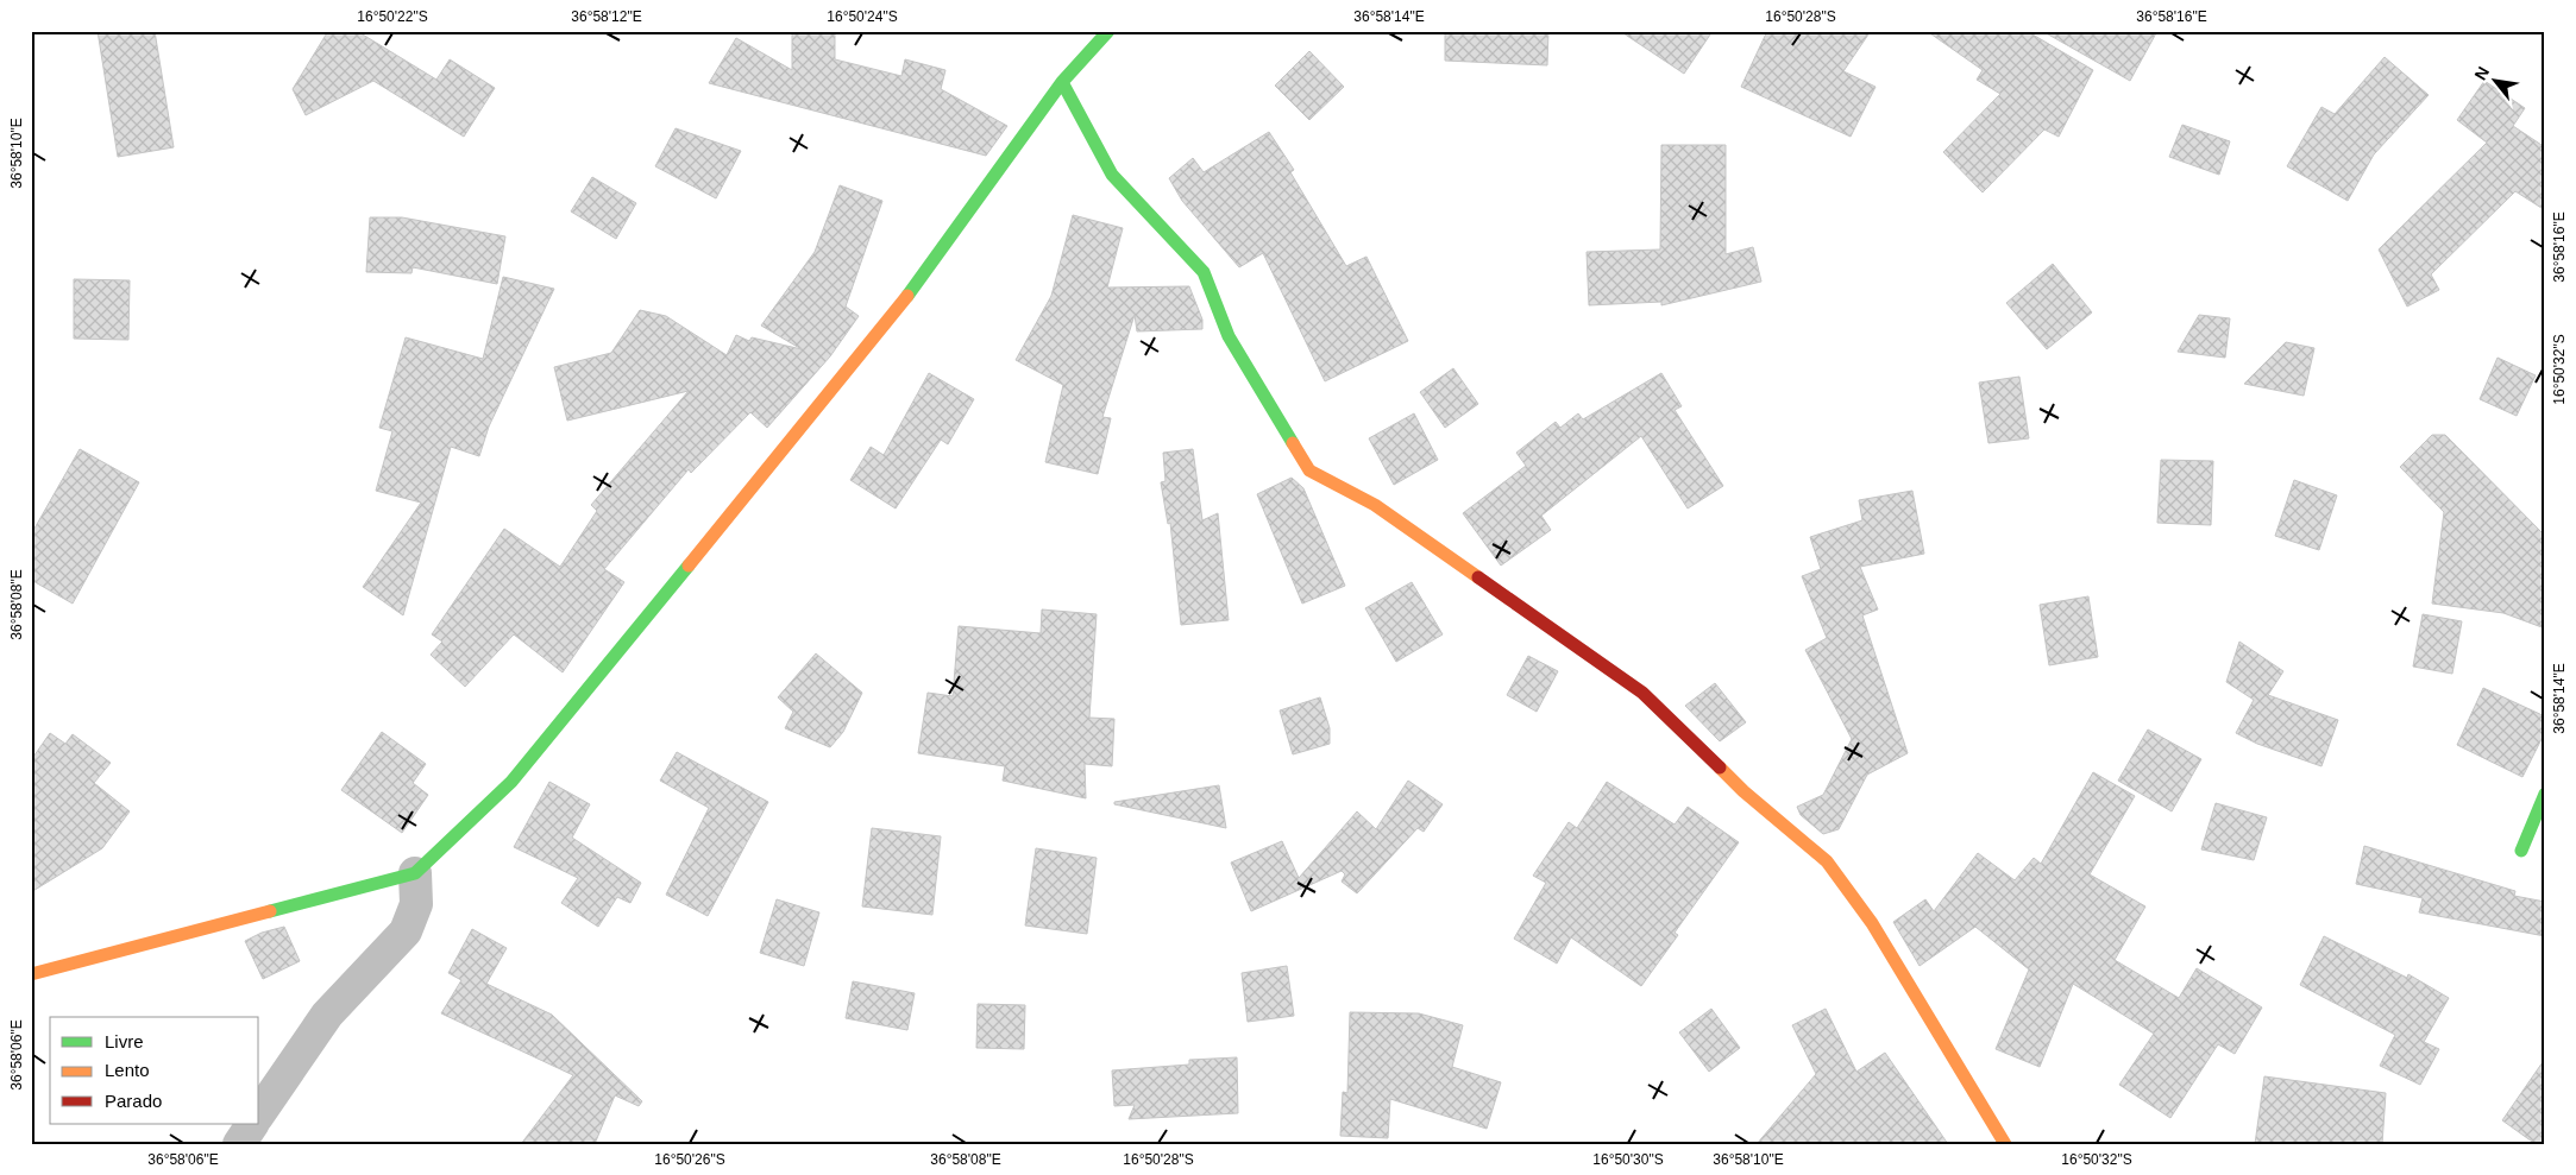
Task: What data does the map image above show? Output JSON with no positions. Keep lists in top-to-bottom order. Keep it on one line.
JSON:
{"legend":["Livre","Lento","Parado"],"north":"top left","coordinates":["16°50'22\"S","36°58'12\"E","16°50'24\"S","36°58'14\"E","16°50'28\"S","36°58'16\"E","36°58'10\"E","16°50'32\"S","36°58'08\"E","36°58'06\"E","16°50'26\"S","16°50'30\"S"]}
